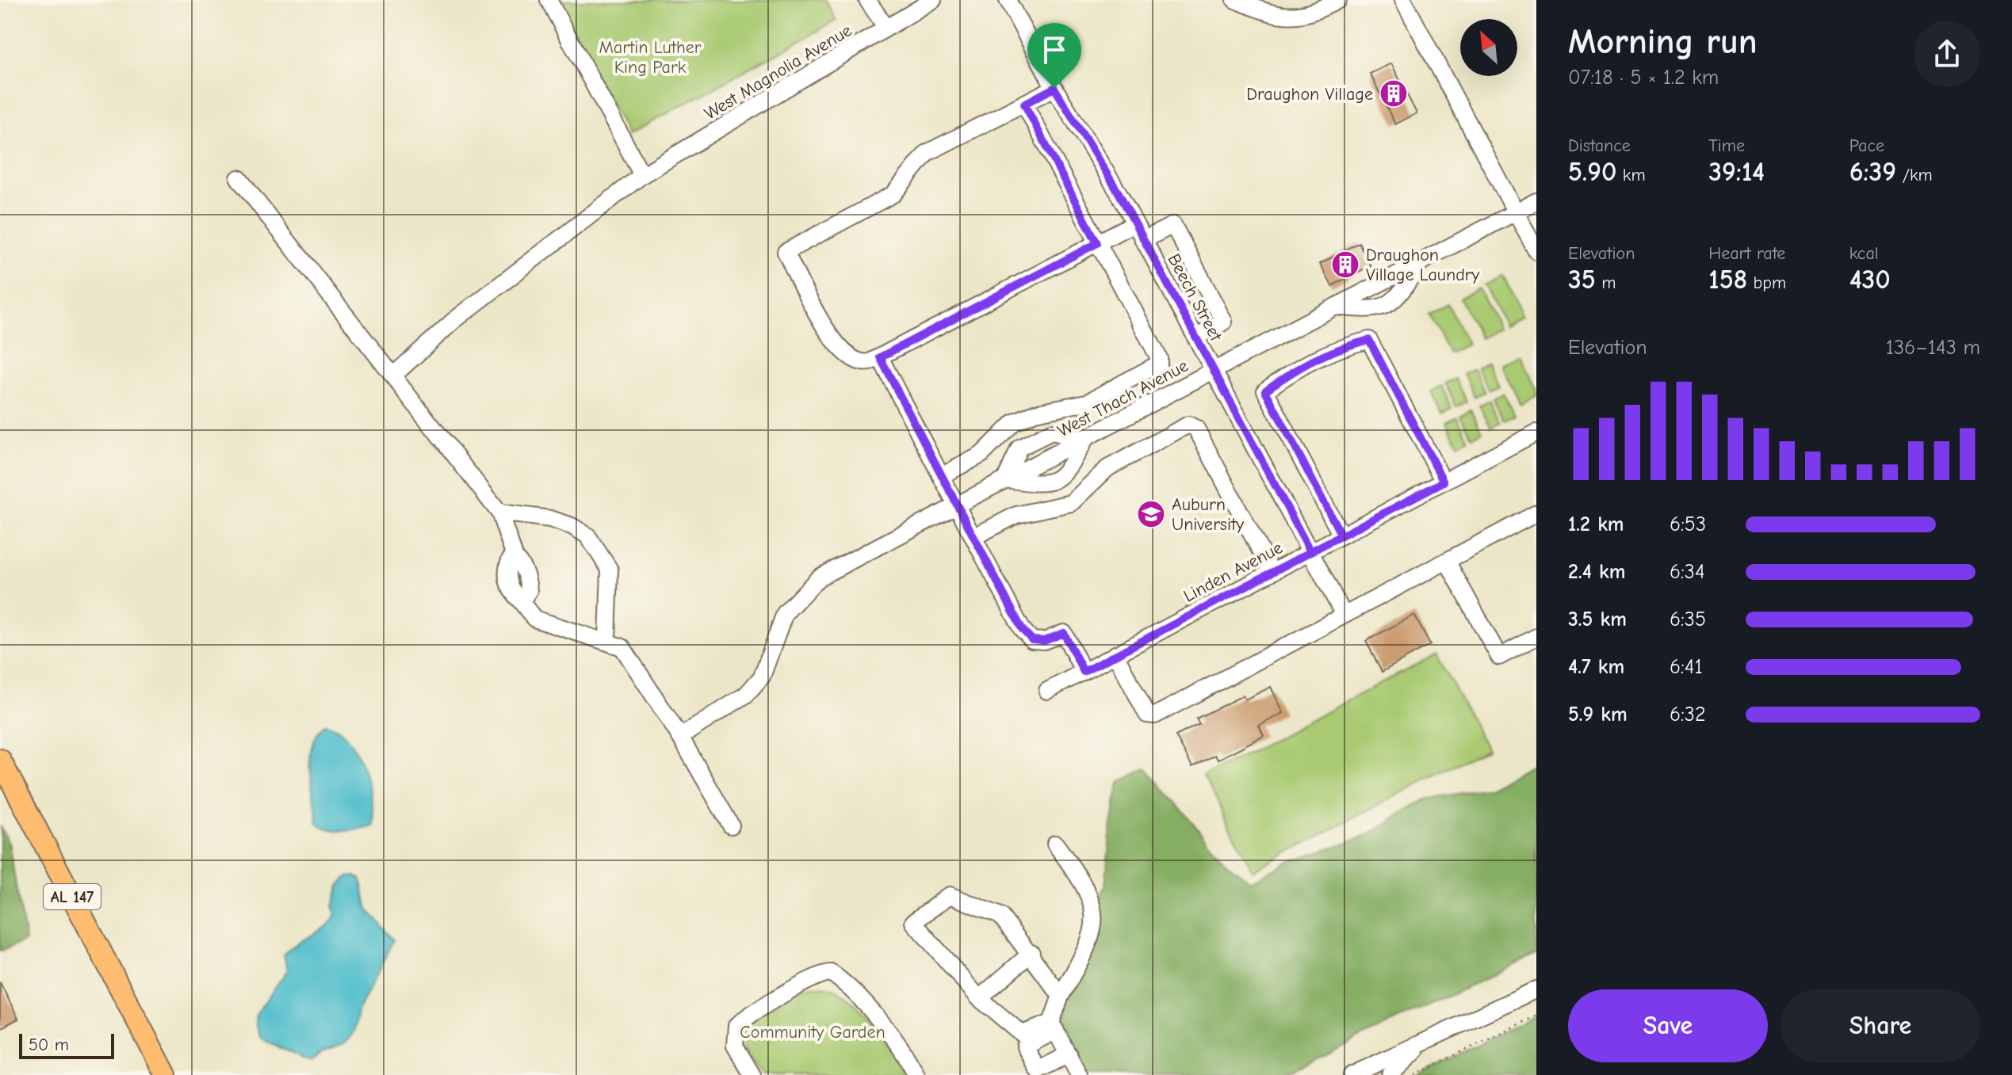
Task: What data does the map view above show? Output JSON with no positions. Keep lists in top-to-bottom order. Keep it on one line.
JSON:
{"streets":{"main road":["AL 147"],"street":["West Magnolia Avenue","Beech Street","West Thach Avenue","Linden Avenue"]},"crossings":[["Beech Street","West Thach Avenue"],["Beech Street","Linden Avenue"]],"parks":["Martin Luther King Park","Community Garden"],"places":{"building":["Draughon Village","Draughon Village Laundry"],"school or university":["Auburn University"]},"scale_bar":"50 m","north":"top left","page":{"heading":["Morning run","07:18 · 5 × 1.2 km"],"stats":[["Distance","5.90 km"],["Time","39:14"],["Pace","6:39 /km"],["Elevation","35 m"],["Heart rate","158 bpm"],["kcal","430"]],"chart":["Elevation","136–143 m"],"list":[{"name":"1.2 km","note":"6:53"},{"name":"2.4 km","note":"6:34"},{"name":"3.5 km","note":"6:35"},{"name":"4.7 km","note":"6:41"},{"name":"5.9 km","note":"6:32"}],"buttons":["Save","Share"],"scale":"50 m"}}
